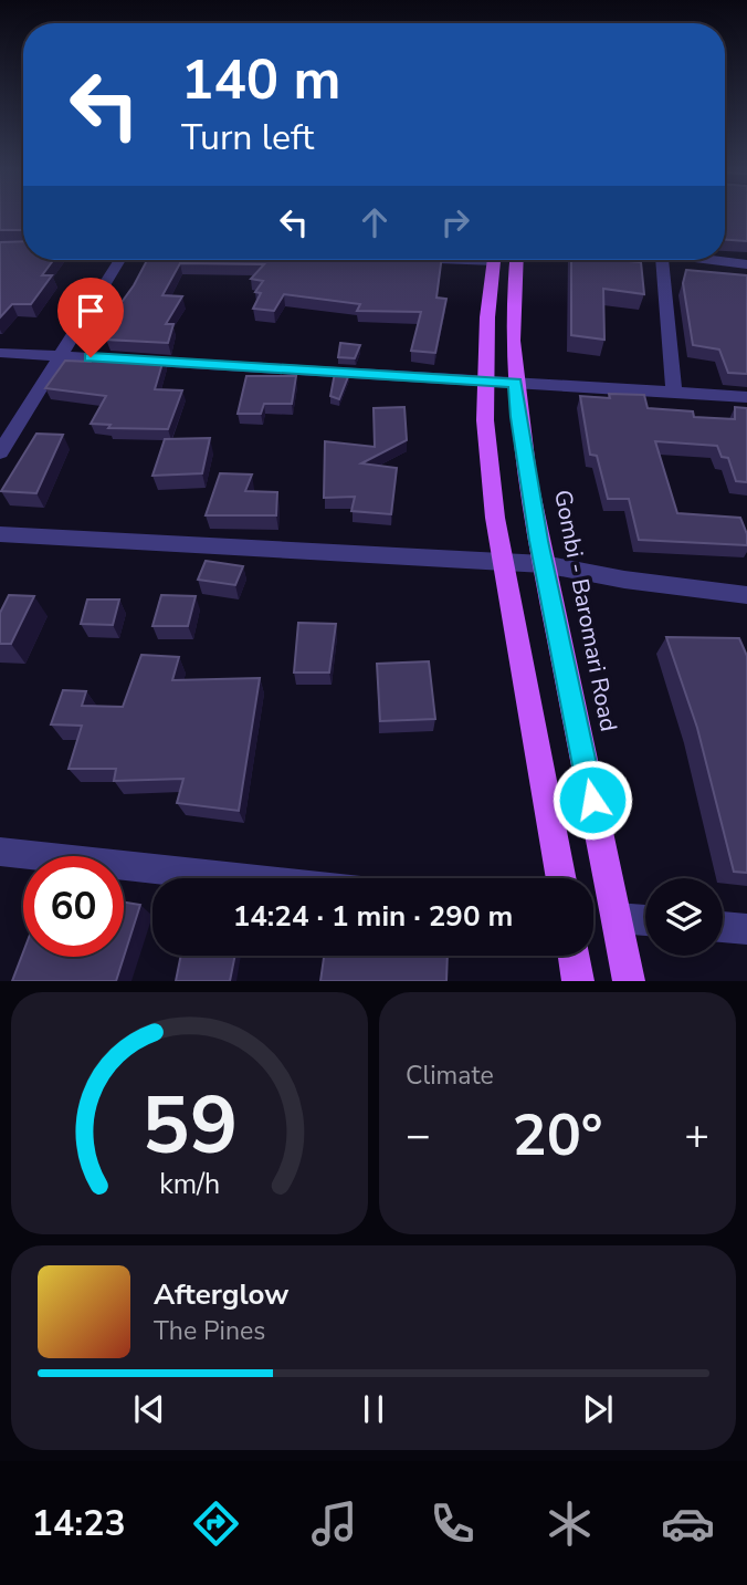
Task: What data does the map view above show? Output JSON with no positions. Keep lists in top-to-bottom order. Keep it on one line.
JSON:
{"streets":{"main road":["Gombi - Baromari Road"]},"page":{"turn":["140 m","Turn left"],"limit":"60","trip":"14:24 · 1 min · 290 m","tile":"Climate","heat":["−","20°","+"],"song":["Afterglow","The Pines"],"tabs":"14:23","gauge":["59","km/h"]}}
